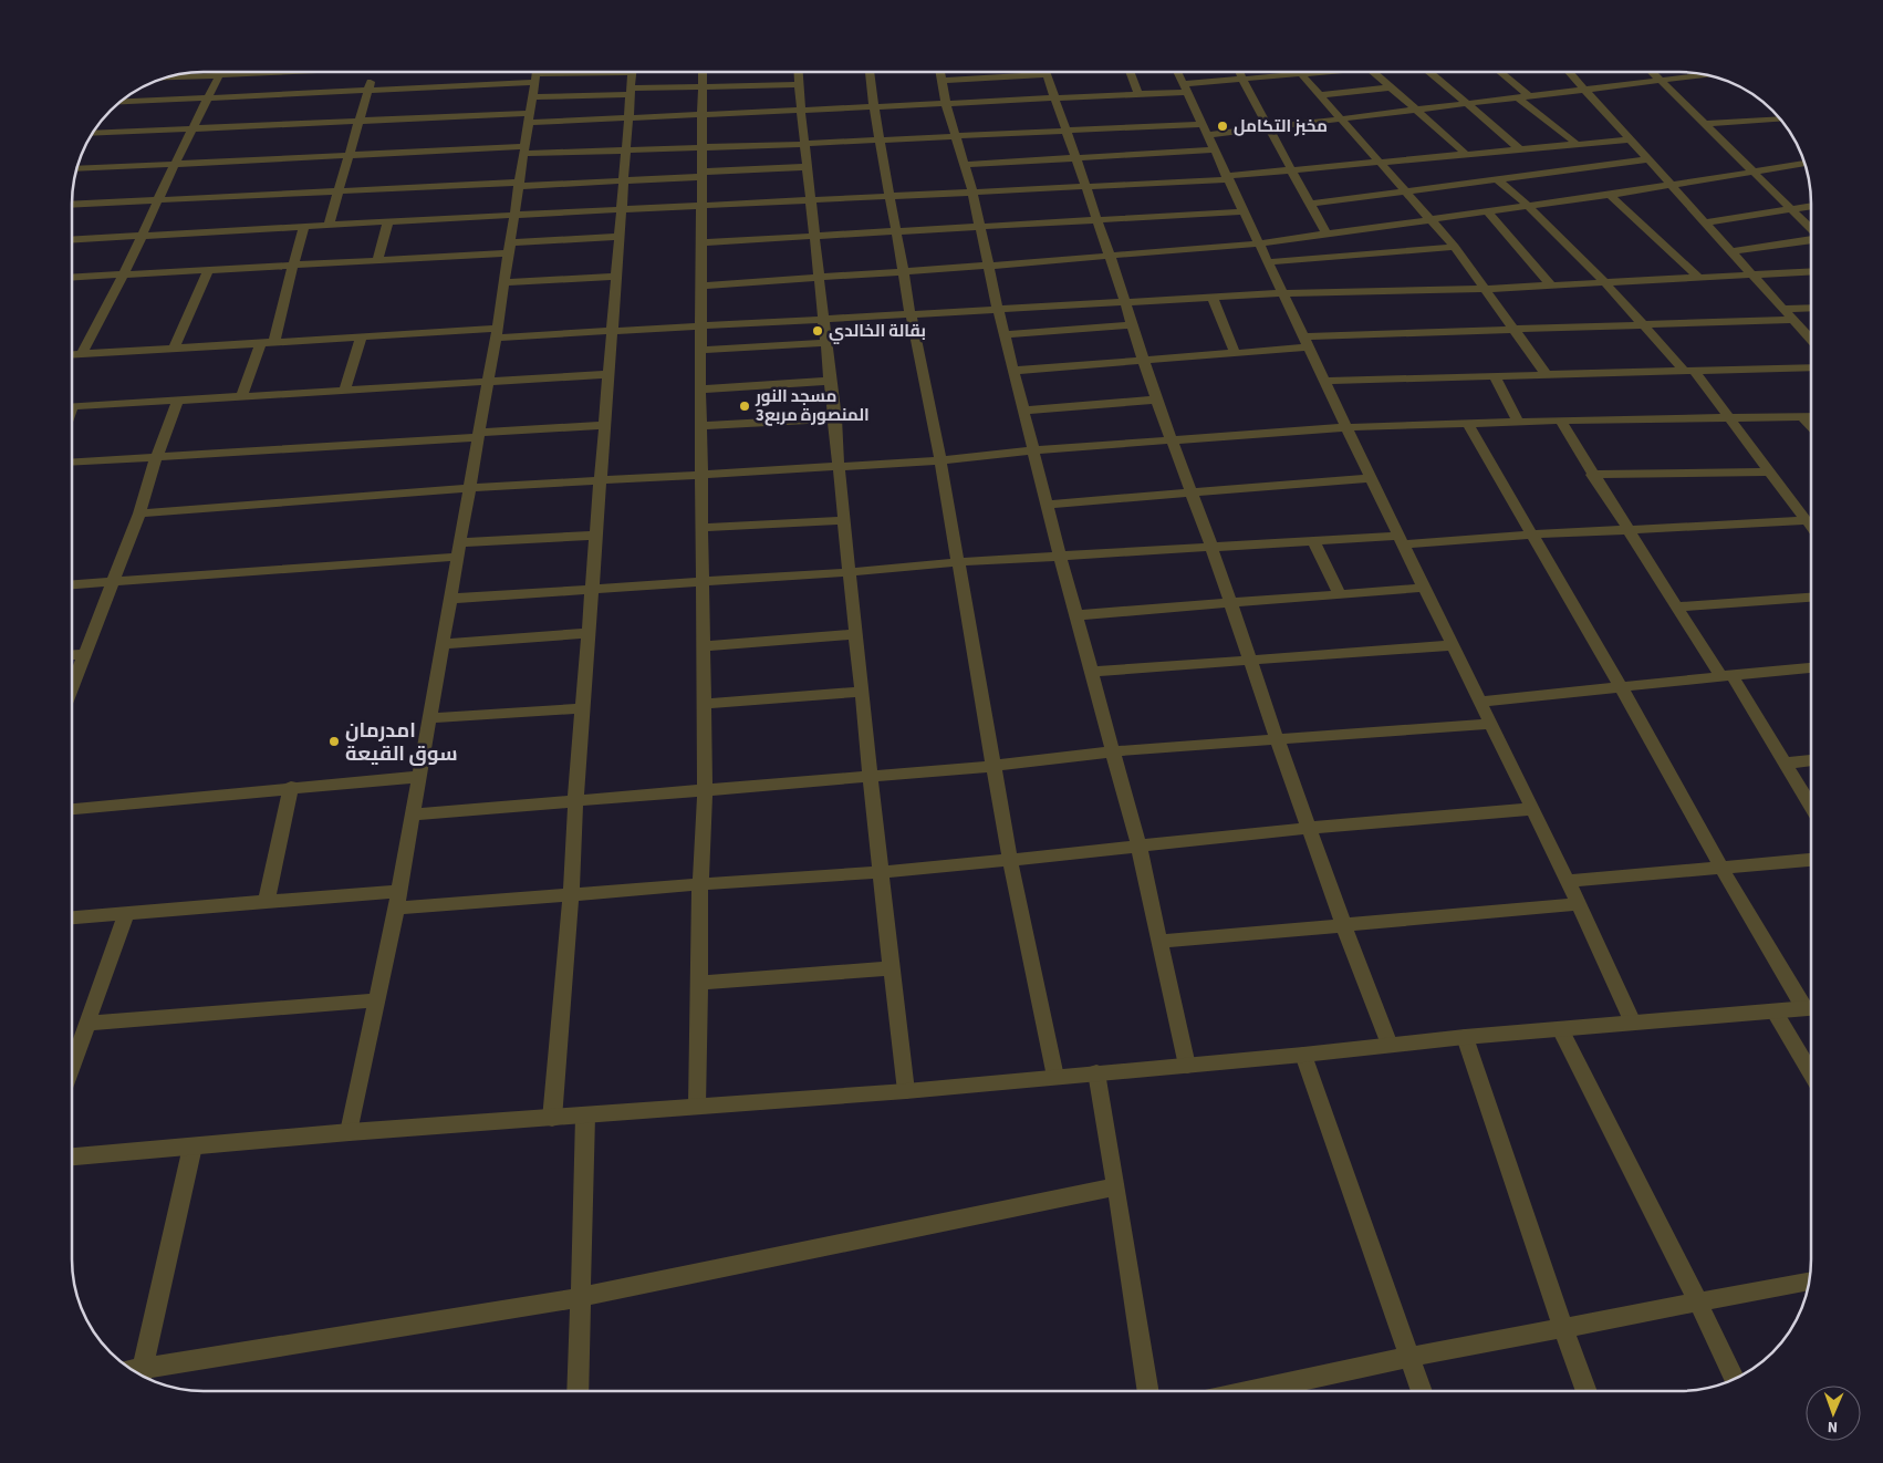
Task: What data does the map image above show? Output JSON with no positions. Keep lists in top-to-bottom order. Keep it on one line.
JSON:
{"places":["مخبز التكامل","بقالة الخالدي","مسجد النور المنصورة مربع3","امدرمان سوق القيعة"],"north":"bottom"}
